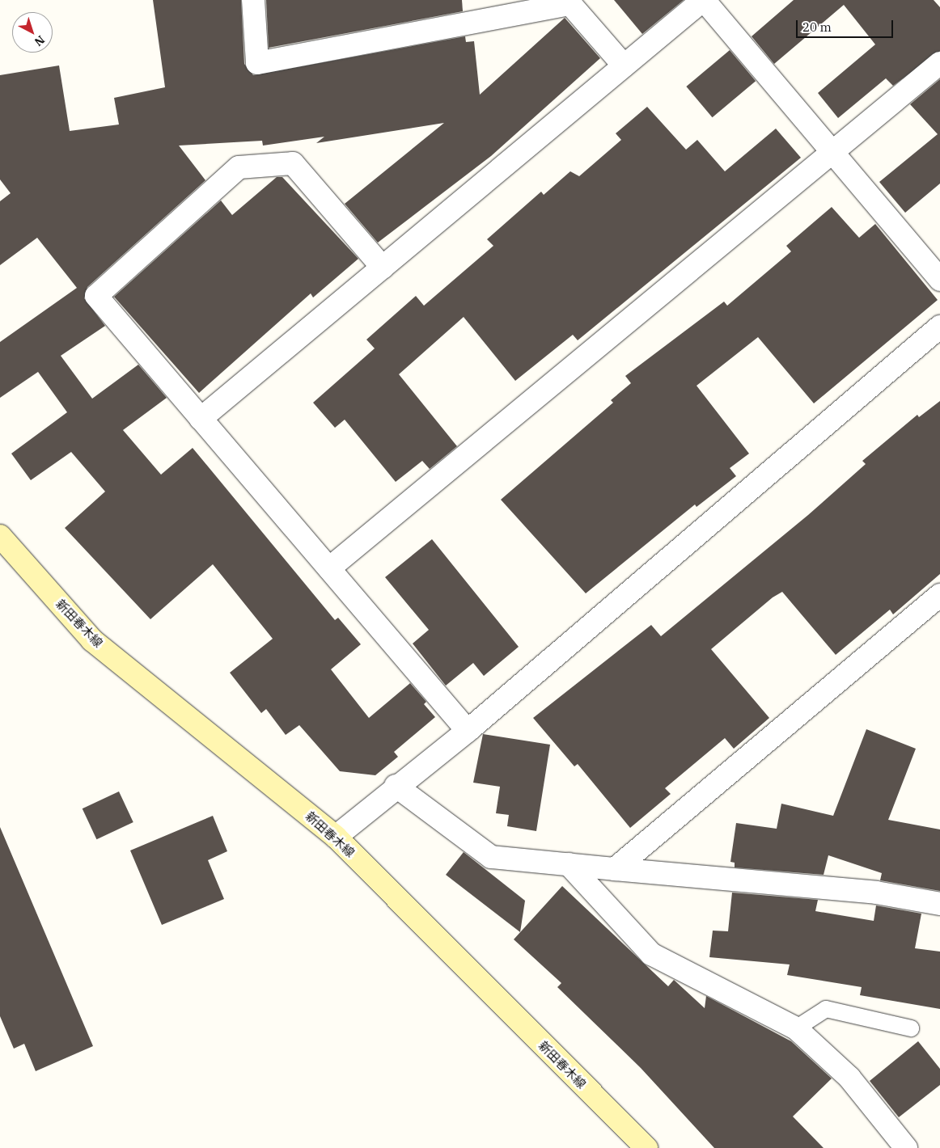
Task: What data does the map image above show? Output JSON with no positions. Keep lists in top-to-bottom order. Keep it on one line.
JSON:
{"streets":{"main road":["新田春木線"]},"scale_bar":"20 m","north":"bottom right"}
